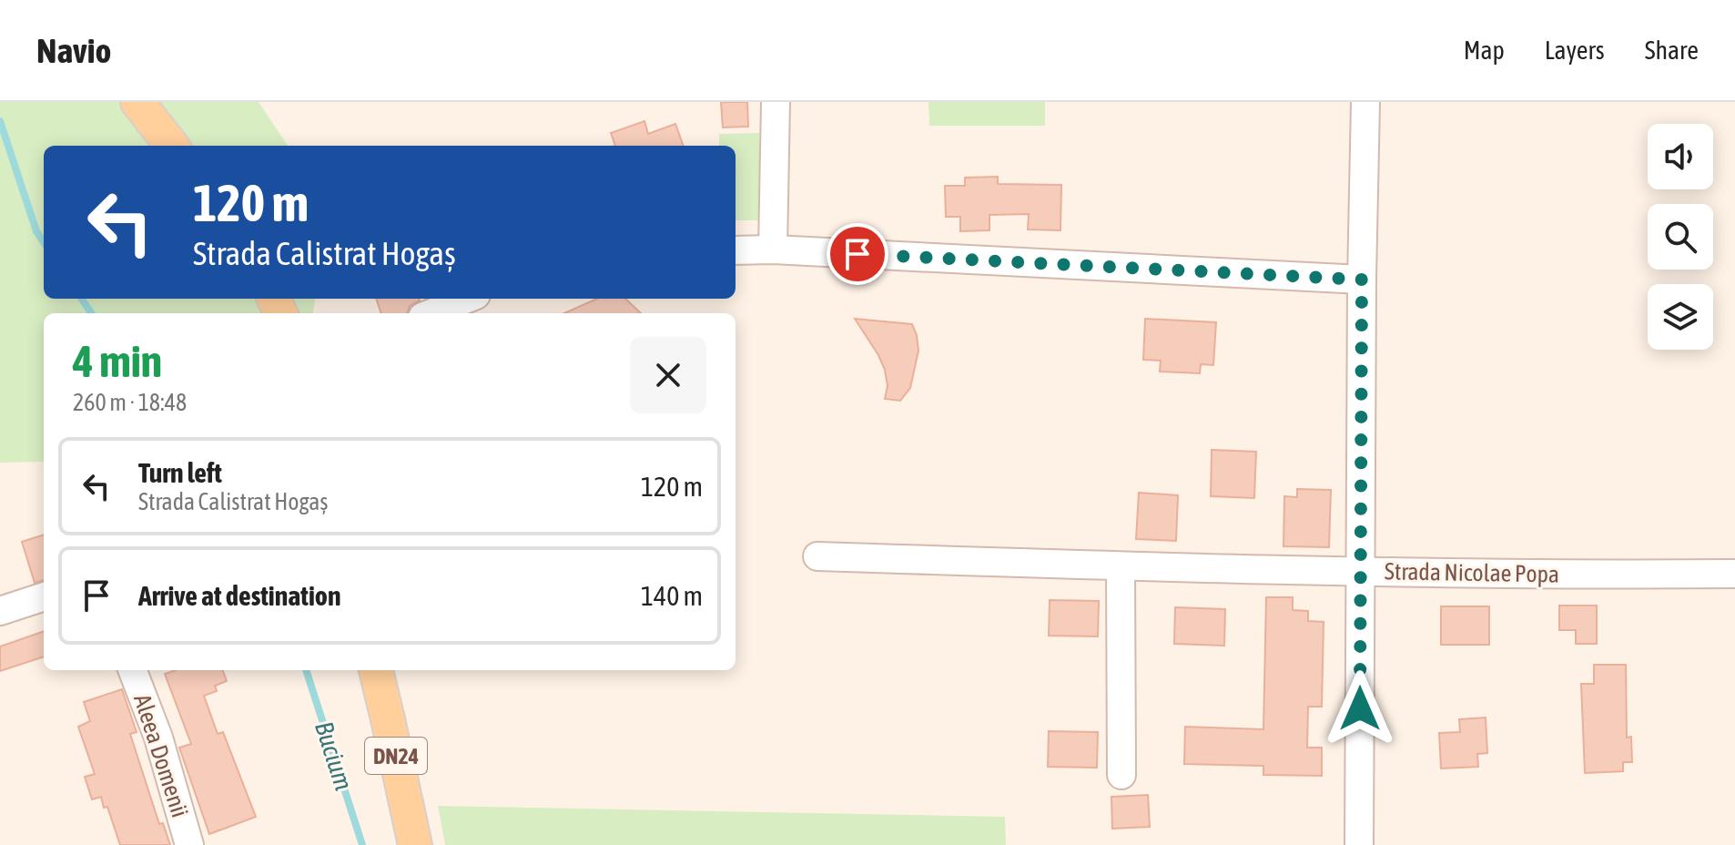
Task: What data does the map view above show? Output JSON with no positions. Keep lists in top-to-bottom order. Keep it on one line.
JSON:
{"streets":{"main road":["DN24"],"street":["Strada Nicolae Popa","Aleea Domenii"]},"water":["Bucium"],"page":{"header":"Navio","nav":["Map","Layers","Share"],"turn":["120 m","Strada Calistrat Hogaș"],"heading":["4 min","260 m · 18:48"],"list":[{"name":"Turn left","note":"Strada Calistrat Hogaș","value":"120 m"},{"name":"Arrive at destination","value":"140 m"}]}}
